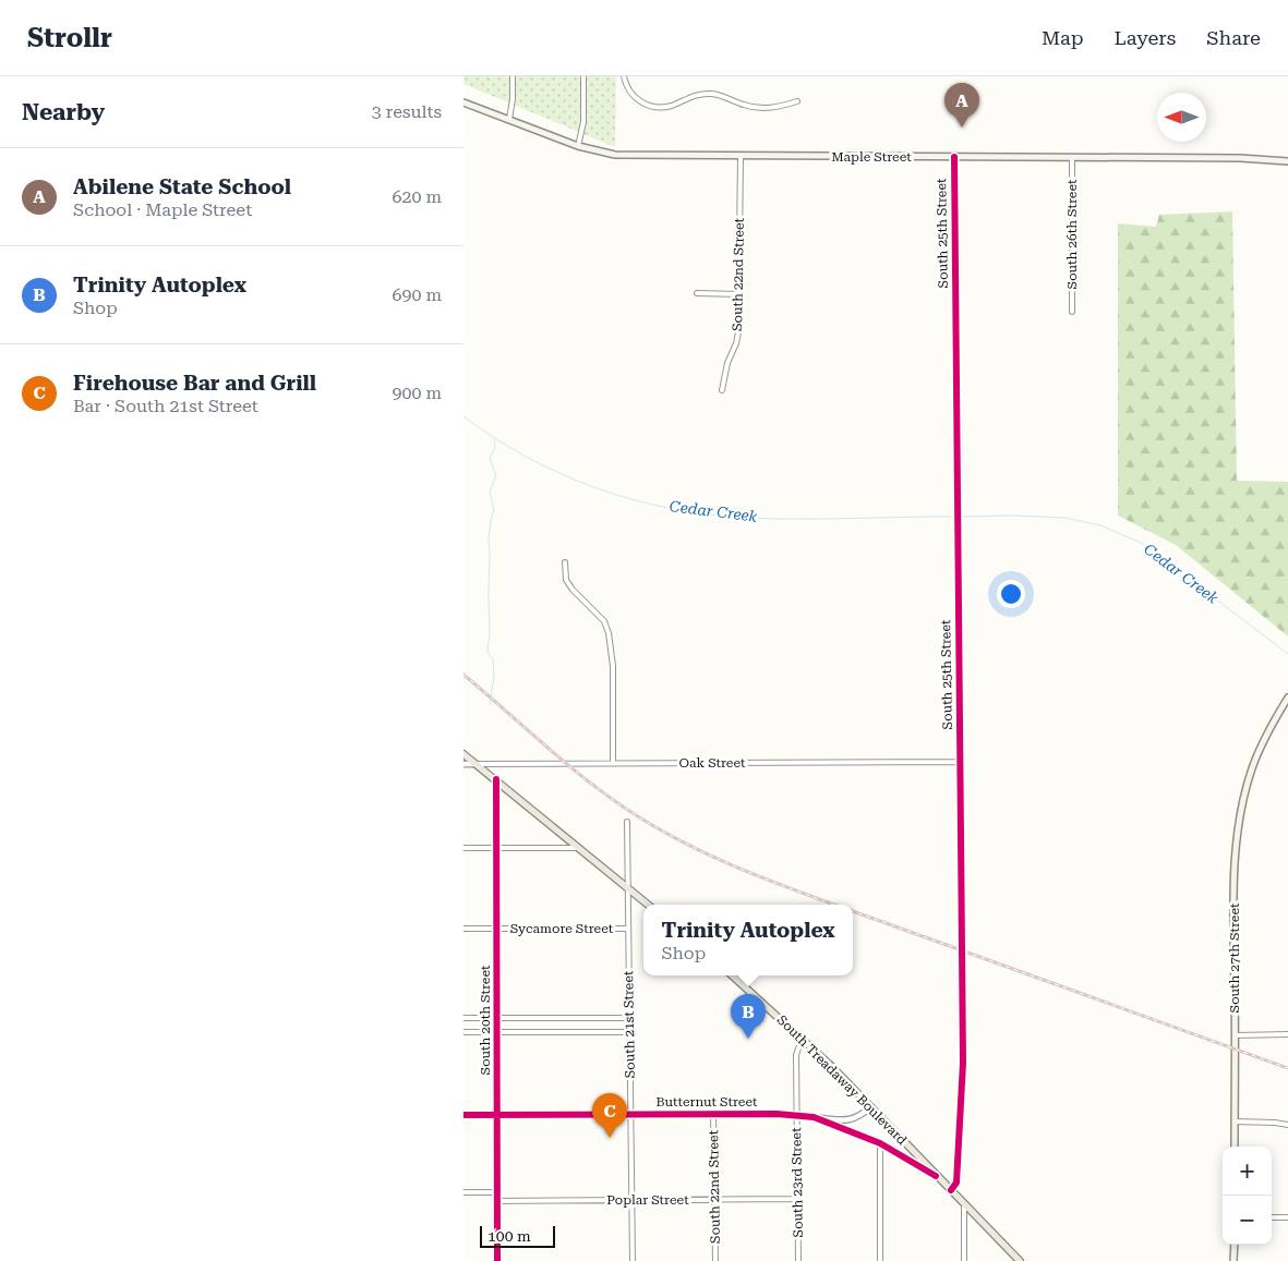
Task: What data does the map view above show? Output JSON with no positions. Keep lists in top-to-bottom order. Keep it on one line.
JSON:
{"streets":{"main road":["Maple Street","South 27th Street","South Treadaway Boulevard"],"street":["South 25th Street","South 26th Street","South 22nd Street","Oak Street","Sycamore Street","South 20th Street","South 21st Street","Butternut Street","South 23rd Street","Poplar Street"]},"crossings":[["Maple Street","South 25th Street"],["Maple Street","South 26th Street"],["Maple Street","South 22nd Street"],["South 25th Street","Oak Street"],["South 25th Street","South Treadaway Boulevard"],["South 22nd Street","Butternut Street"],["South 22nd Street","Poplar Street"],["Sycamore Street","South 20th Street"],["Sycamore Street","South 21st Street"],["South 20th Street","Butternut Street"],["South 20th Street","Poplar Street"],["South 21st Street","Butternut Street"],["South 21st Street","Poplar Street"],["South Treadaway Boulevard","Butternut Street"],["South Treadaway Boulevard","South 23rd Street"],["Butternut Street","South 23rd Street"],["South 23rd Street","Poplar Street"]],"water":["Cedar Creek"],"scale_bar":"100 m","north":"left","page":{"header":"Strollr","nav":["Map","Layers","Share"],"heading":["Nearby","3 results"],"pins":["A","B","C"],"list":[{"mark":"A","name":"Abilene State School","note":"School · Maple Street","value":"620 m"},{"mark":"B","name":"Trinity Autoplex","note":"Shop","value":"690 m"},{"mark":"C","name":"Firehouse Bar and Grill","note":"Bar · South 21st Street","value":"900 m"}],"popup":["Trinity Autoplex","Shop"],"map_buttons":["+","−"],"scale":"100 m"}}
